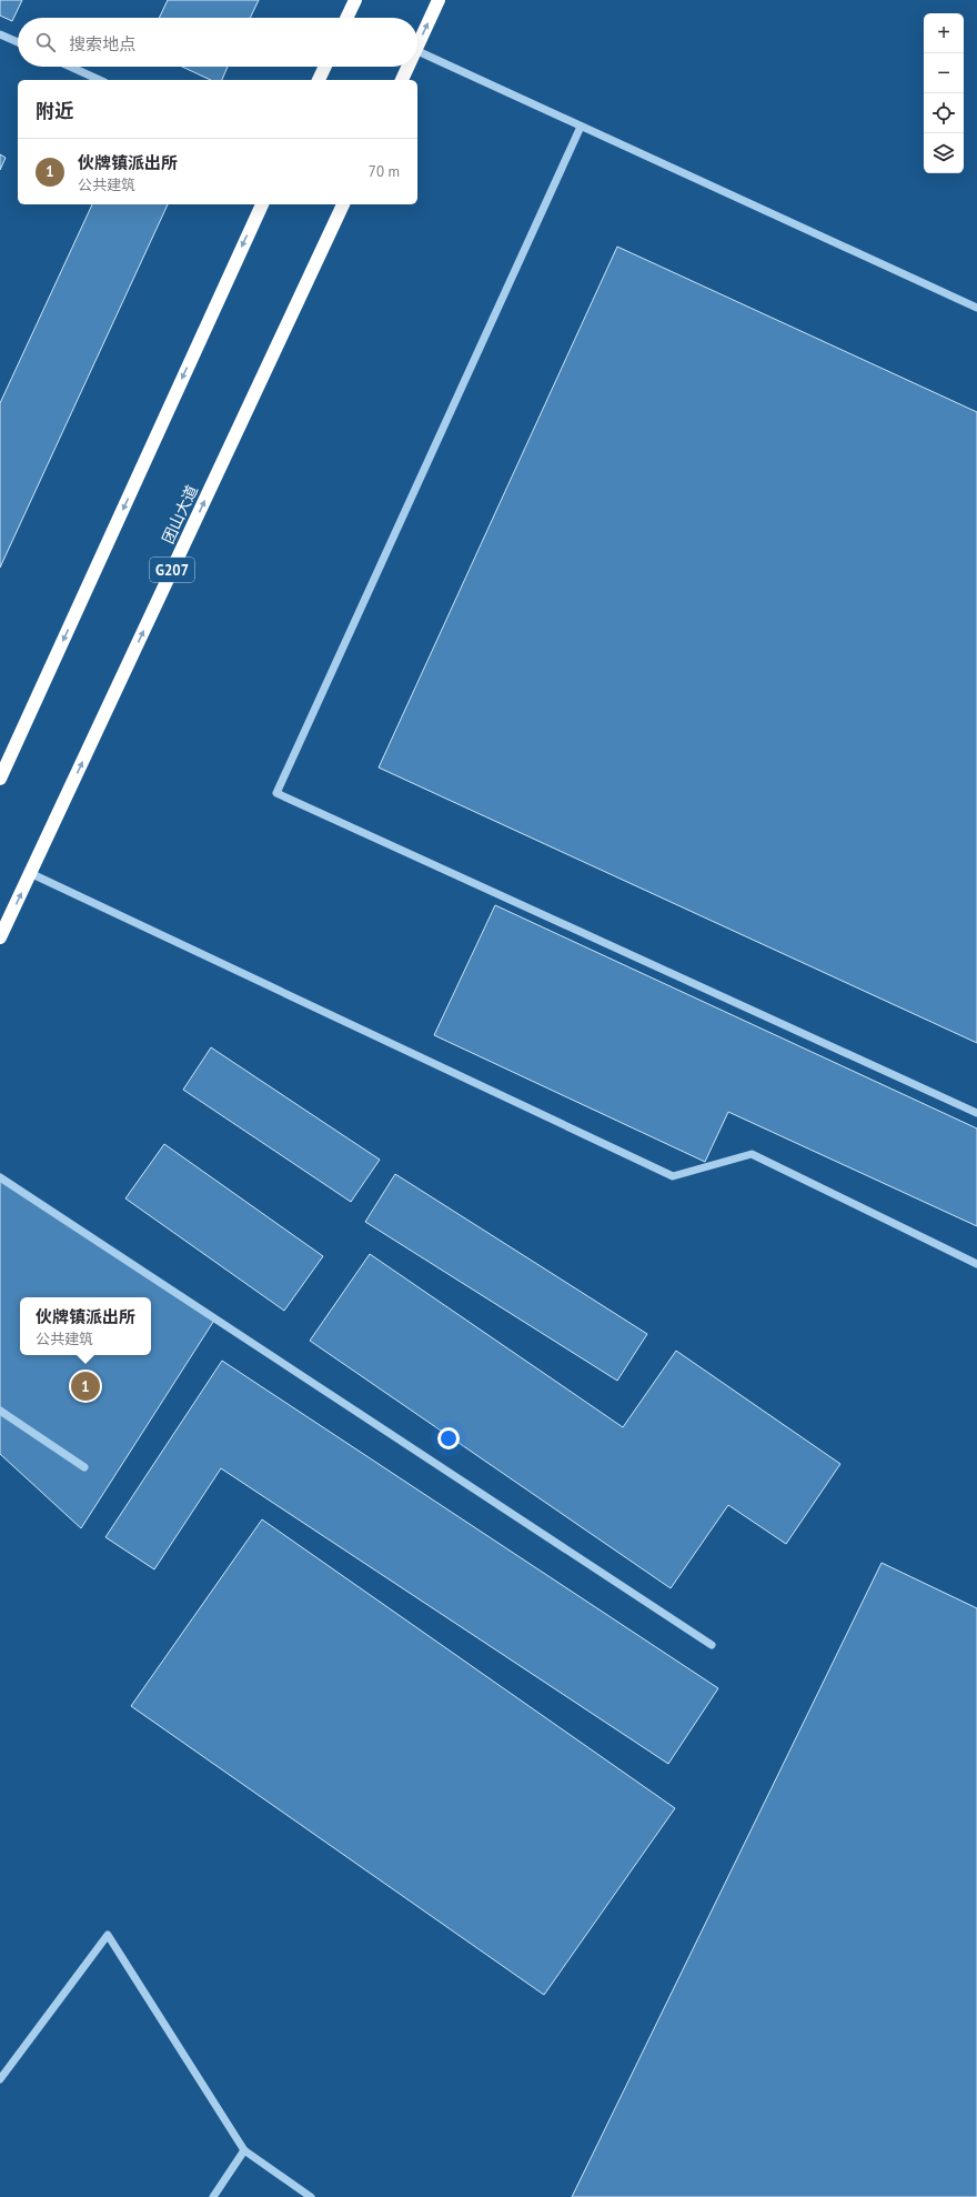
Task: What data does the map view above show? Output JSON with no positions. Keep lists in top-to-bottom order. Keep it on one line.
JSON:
{"streets":{"highway":["团山大道","G207"]},"page":{"map_buttons":["+","−"],"search":"搜索地点","heading":"附近","list":[{"mark":"1","name":"伙牌镇派出所","note":"公共建筑","value":"70 m"}],"popup":["伙牌镇派出所","公共建筑"],"pins":"1"}}
